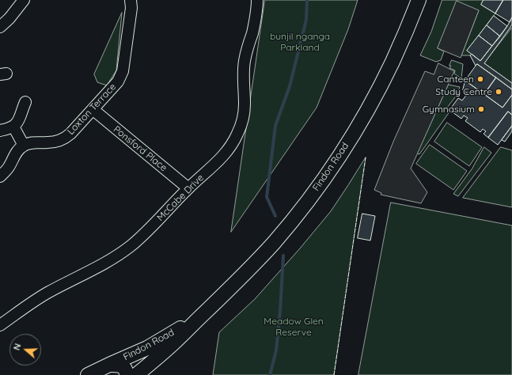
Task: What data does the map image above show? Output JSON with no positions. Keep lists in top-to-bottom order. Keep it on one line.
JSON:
{"streets":{"main road":["Findon Road"],"street":["Loxton Terrace","Ponsford Place","McCabe Drive"]},"crossings":[["Loxton Terrace","Ponsford Place"],["Ponsford Place","McCabe Drive"]],"parks":["bunjil nganga Parkland","Meadow Glen Reserve"],"places":["Canteen","Study Centre","Gymnasium"],"north":"left"}
